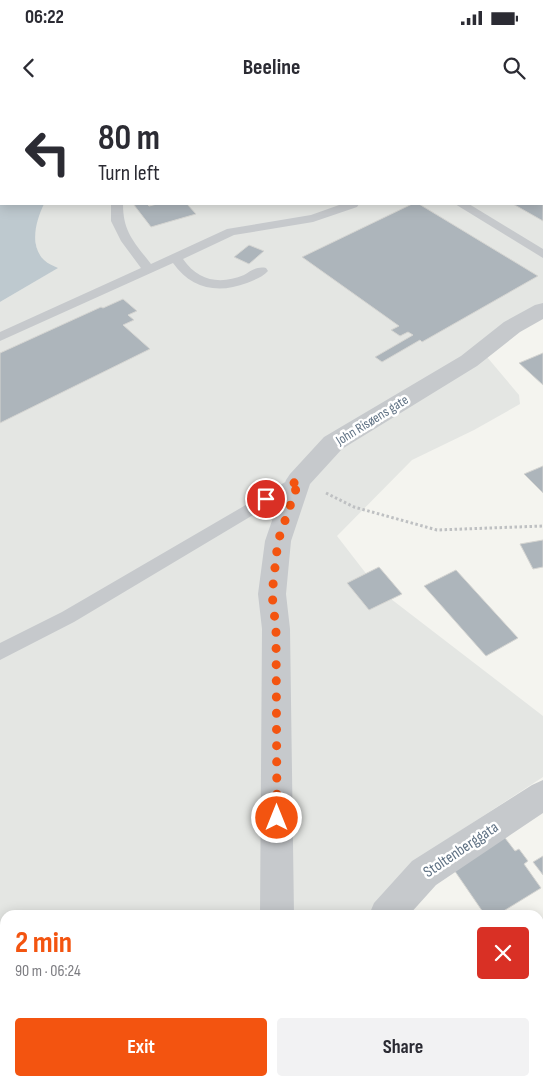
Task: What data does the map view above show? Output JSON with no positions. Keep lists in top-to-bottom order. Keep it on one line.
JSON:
{"streets":{"street":["John Risøens gate","Stoltenberggata"]},"page":{"status":"06:22","header":"Beeline","turn":["80 m","Turn left"],"heading":["2 min","90 m · 06:24"],"buttons":["Exit","Share"]}}
